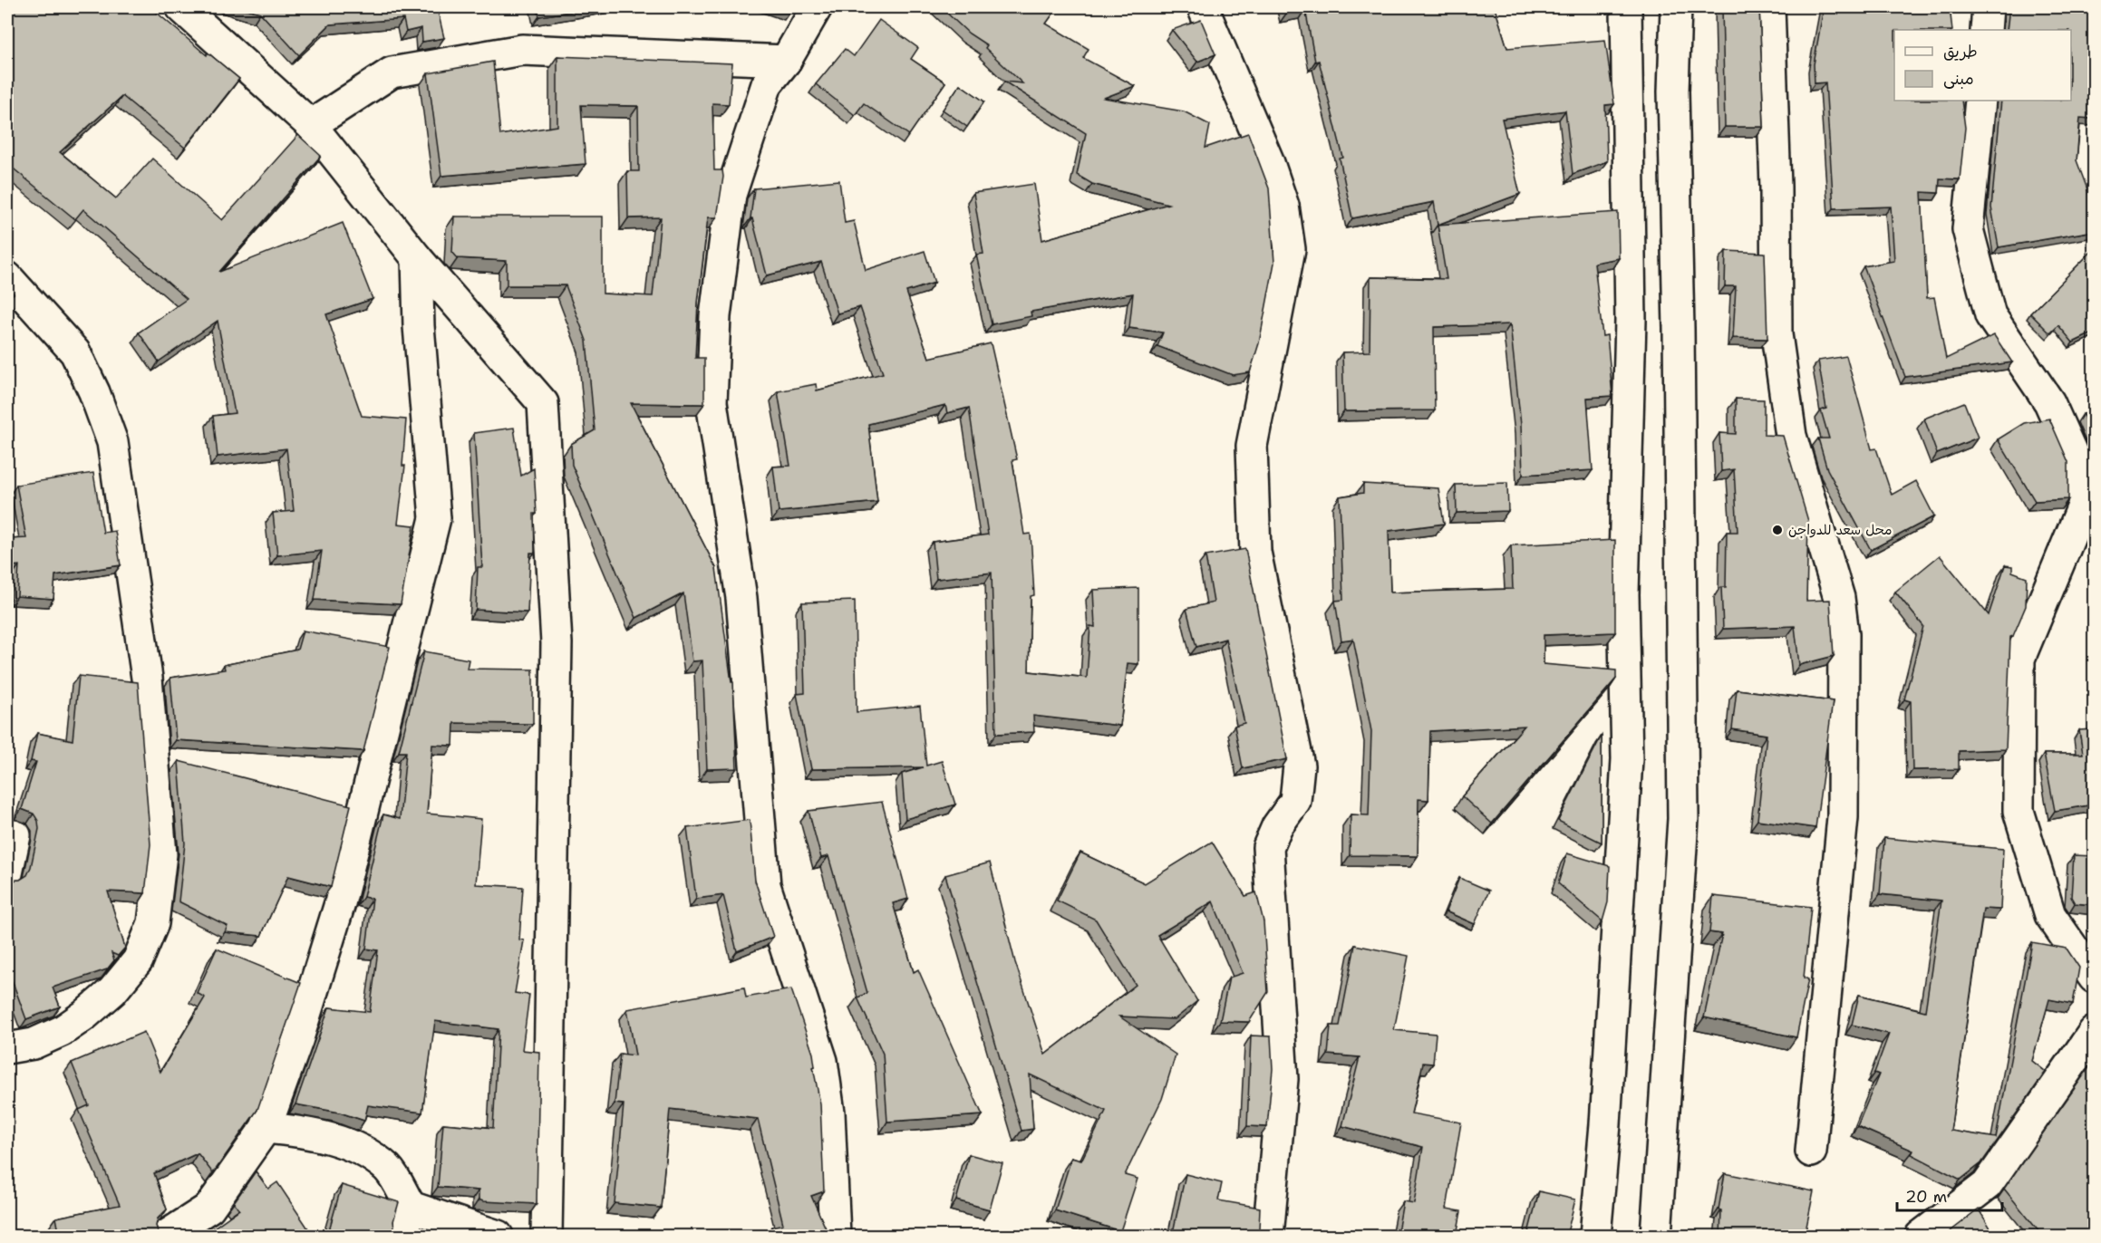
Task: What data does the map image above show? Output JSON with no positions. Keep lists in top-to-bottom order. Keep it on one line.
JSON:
{"places":["محل سعد للدواجن"],"legend":["طريق","مبنى"],"scale_bar":"20 m"}
